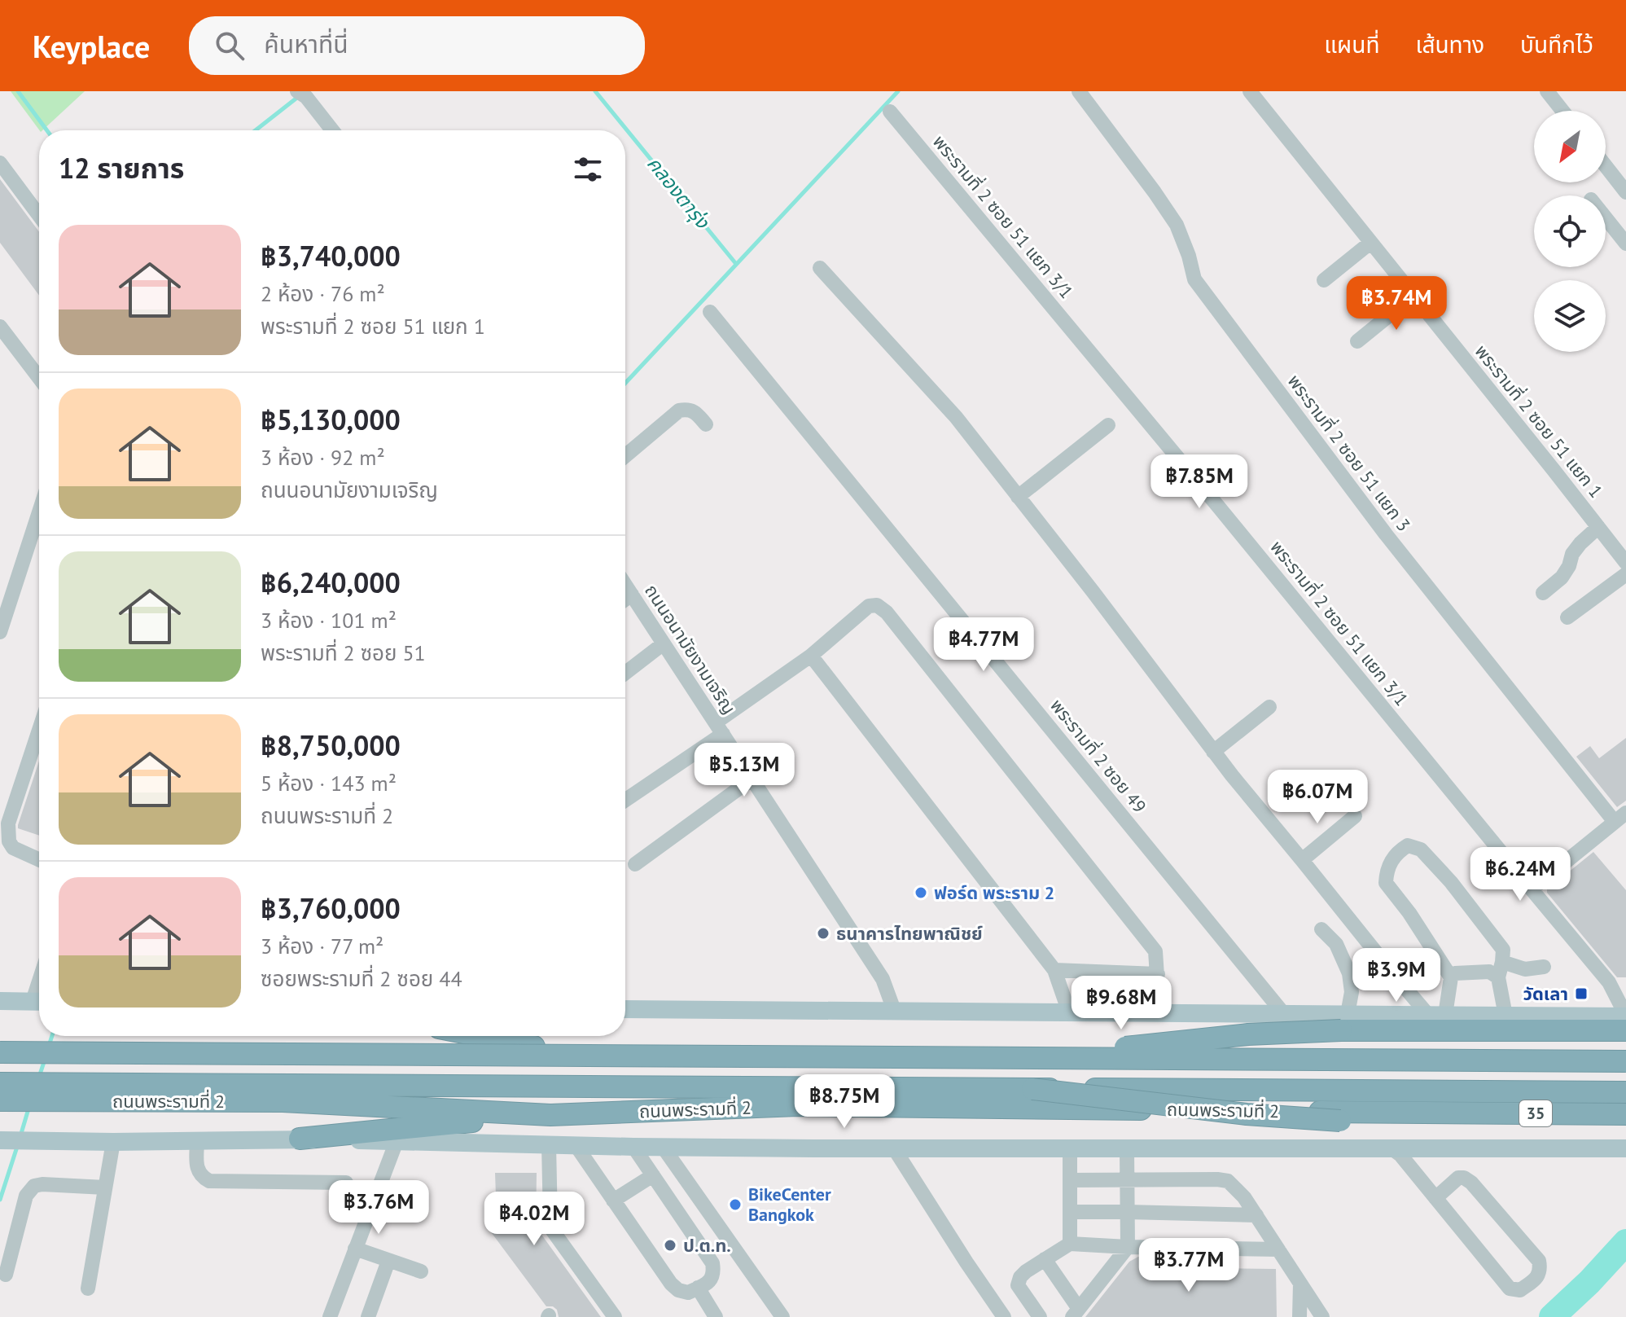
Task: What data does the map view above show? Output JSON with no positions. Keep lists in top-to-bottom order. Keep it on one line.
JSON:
{"streets":{"highway":["ถนนพระรามที่ 2","35"],"street":["พระรามที่ 2 ซอย 51 แยก 3/1","พระรามที่ 2 ซอย 51 แยก 1","พระรามที่ 2 ซอย 51 แยก 3","ถนนอนามัยงามเจริญ","พระรามที่ 2 ซอย 49"]},"water":["คลองตารุ่ง"],"places":{"other":["ฟอร์ด พระราม 2","ธนาคารไทยพาณิชย์","BikeCenter Bangkok","ป.ต.ท."],"transit":["วัดเลา"]},"north":"bottom left","page":{"header":"Keyplace","search":"ค้นหาที่นี่","nav":["แผนที่","เส้นทาง","บันทึกไว้"],"heading":"12 รายการ","list":[{"name":"฿3,740,000","note":"2 ห้อง · 76 m² · พระรามที่ 2 ซอย 51 แยก 1"},{"name":"฿5,130,000","note":"3 ห้อง · 92 m² · ถนนอนามัยงามเจริญ"},{"name":"฿6,240,000","note":"3 ห้อง · 101 m² · พระรามที่ 2 ซอย 51"},{"name":"฿8,750,000","note":"5 ห้อง · 143 m² · ถนนพระรามที่ 2"},{"name":"฿3,760,000","note":"3 ห้อง · 77 m² · ซอยพระรามที่ 2 ซอย 44"}],"price":["฿3.74M","฿7.85M","฿4.77M","฿5.13M","฿6.07M","฿6.24M","฿3.9M","฿9.68M","฿8.75M","฿3.76M","฿4.02M","฿3.77M"]}}
